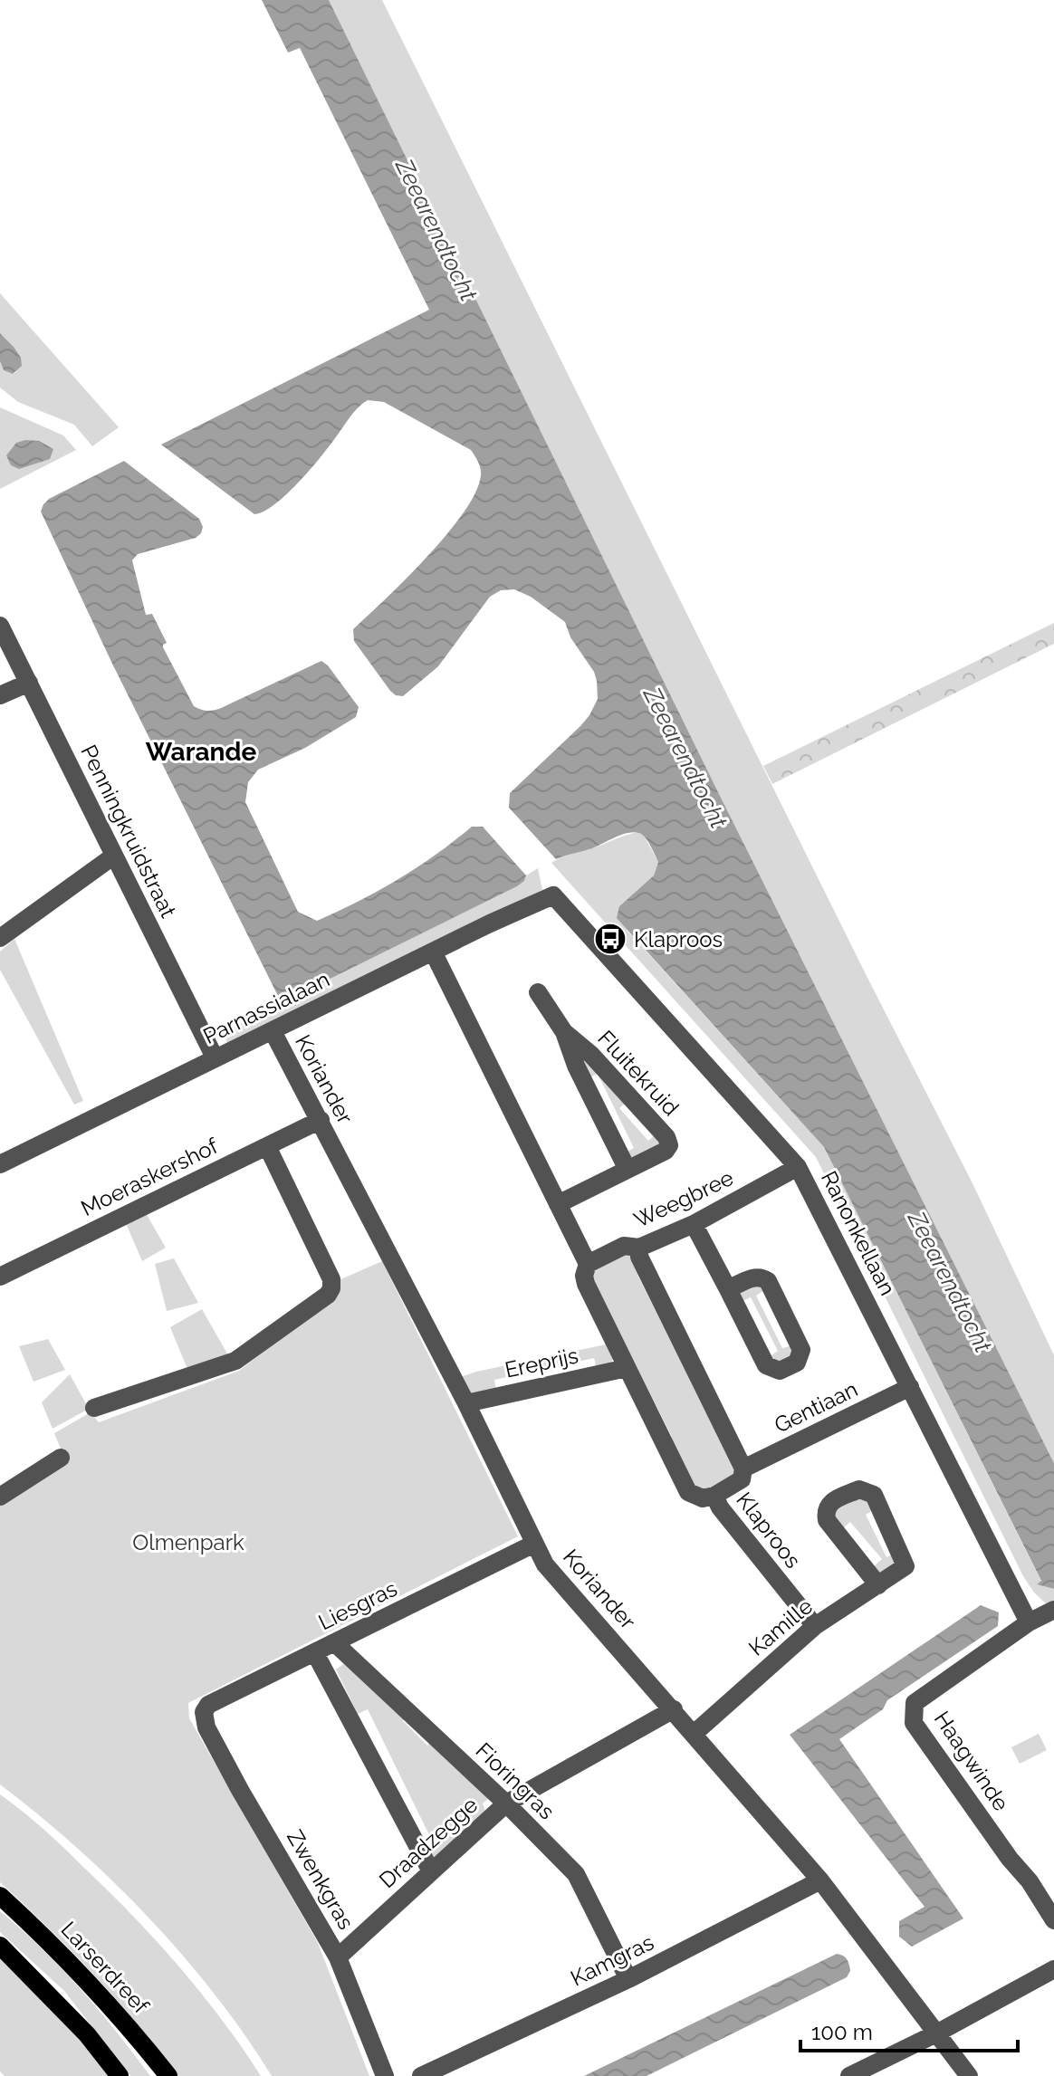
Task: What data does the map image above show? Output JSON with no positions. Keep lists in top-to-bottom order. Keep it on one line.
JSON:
{"streets":{"main road":["Larserdreef"],"street":["Penningkruidstraat","Parnassialaan","Fluitekruid","Koriander","Moeraskershof","Weegbree","Ranonkellaan","Ereprijs","Gentiaan","Klaproos","Liesgras","Kamille","Haagwinde","Fioringras","Draadzegge","Zwenkgras","Kamgras"]},"crossings":[["Penningkruidstraat","Parnassialaan"],["Parnassialaan","Koriander"],["Parnassialaan","Ranonkellaan"],["Parnassialaan","Klaproos"],["Fluitekruid","Klaproos"],["Koriander","Moeraskershof"],["Koriander","Ereprijs"],["Koriander","Liesgras"],["Koriander","Kamille"],["Koriander","Draadzegge"],["Koriander","Kamgras"],["Weegbree","Ranonkellaan"],["Weegbree","Klaproos"],["Ranonkellaan","Gentiaan"],["Ranonkellaan","Haagwinde"],["Ereprijs","Klaproos"],["Gentiaan","Klaproos"],["Klaproos","Kamille"],["Liesgras","Fioringras"],["Liesgras","Zwenkgras"],["Fioringras","Draadzegge"],["Fioringras","Kamgras"],["Draadzegge","Zwenkgras"]],"districts":["Warande"],"water":["Zeearendtocht"],"parks":["Olmenpark"],"places":{"bus stop":["Klaproos"]},"scale_bar":"100 m"}
